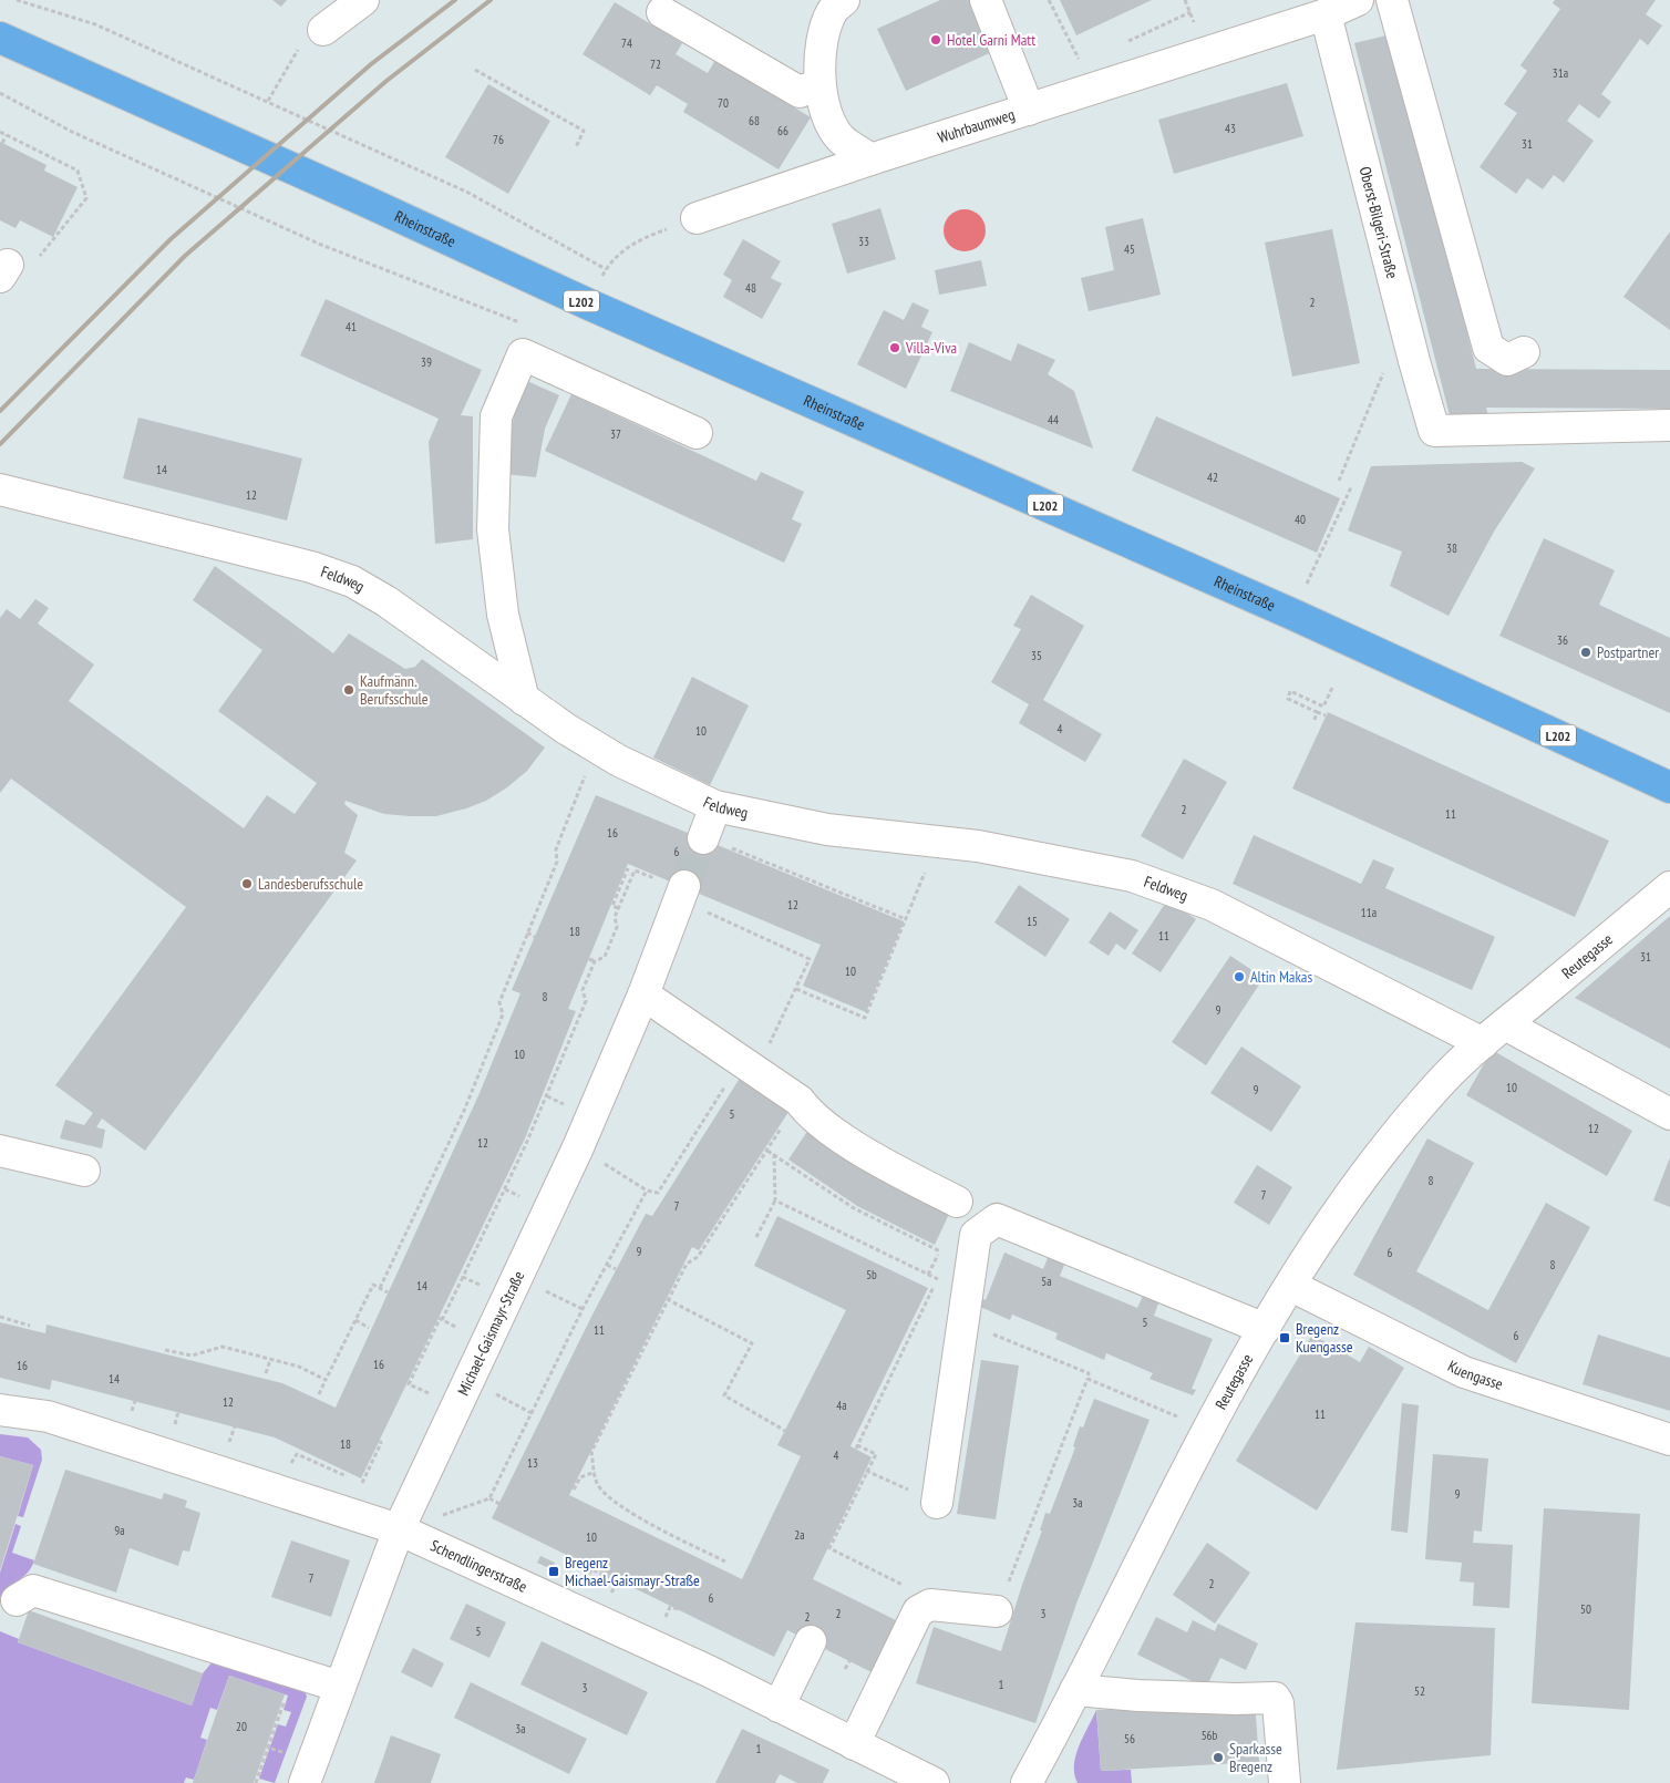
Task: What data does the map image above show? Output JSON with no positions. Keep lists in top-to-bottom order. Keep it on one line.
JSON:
{"streets":{"main road":["Rheinstraße","L202"],"street":["Wuhrbaumweg","Oberst-Bilgeri-Straße","Feldweg","Reutegasse","Michael-Gaismayr-Straße","Kuengasse","Schendlingerstraße"]},"crossings":[["Wuhrbaumweg","Oberst-Bilgeri-Straße"],["Feldweg","Reutegasse"],["Reutegasse","Kuengasse"],["Michael-Gaismayr-Straße","Schendlingerstraße"]],"places":{"other":["Hotel Garni Matt","Villa-Viva","Postpartner","Kaufmänn. Berufsschule","Landesberufsschule","Altin Makas","Sparkasse Bregenz"],"transit":["Bregenz Kuengasse","Bregenz Michael-Gaismayr-Straße"]},"house_numbers":["74","72","31a","70","68","43","66","76","31","33","45","48","2","41","39","44","37","14","42","12","40","38","36","35","4","10","2","11","16","6","12","11a","15","18","11","31","10","8","9","10","10","9","5","12","12","8","7","7","9","6","8","5b","5a","14","5","11","6","16","16","14","12","4a","11","18","4","13","9","3a","9a","2a","10","7","2","6","50","2","3","2","5","1","3","52","20","3a","56b","56","1"]}
